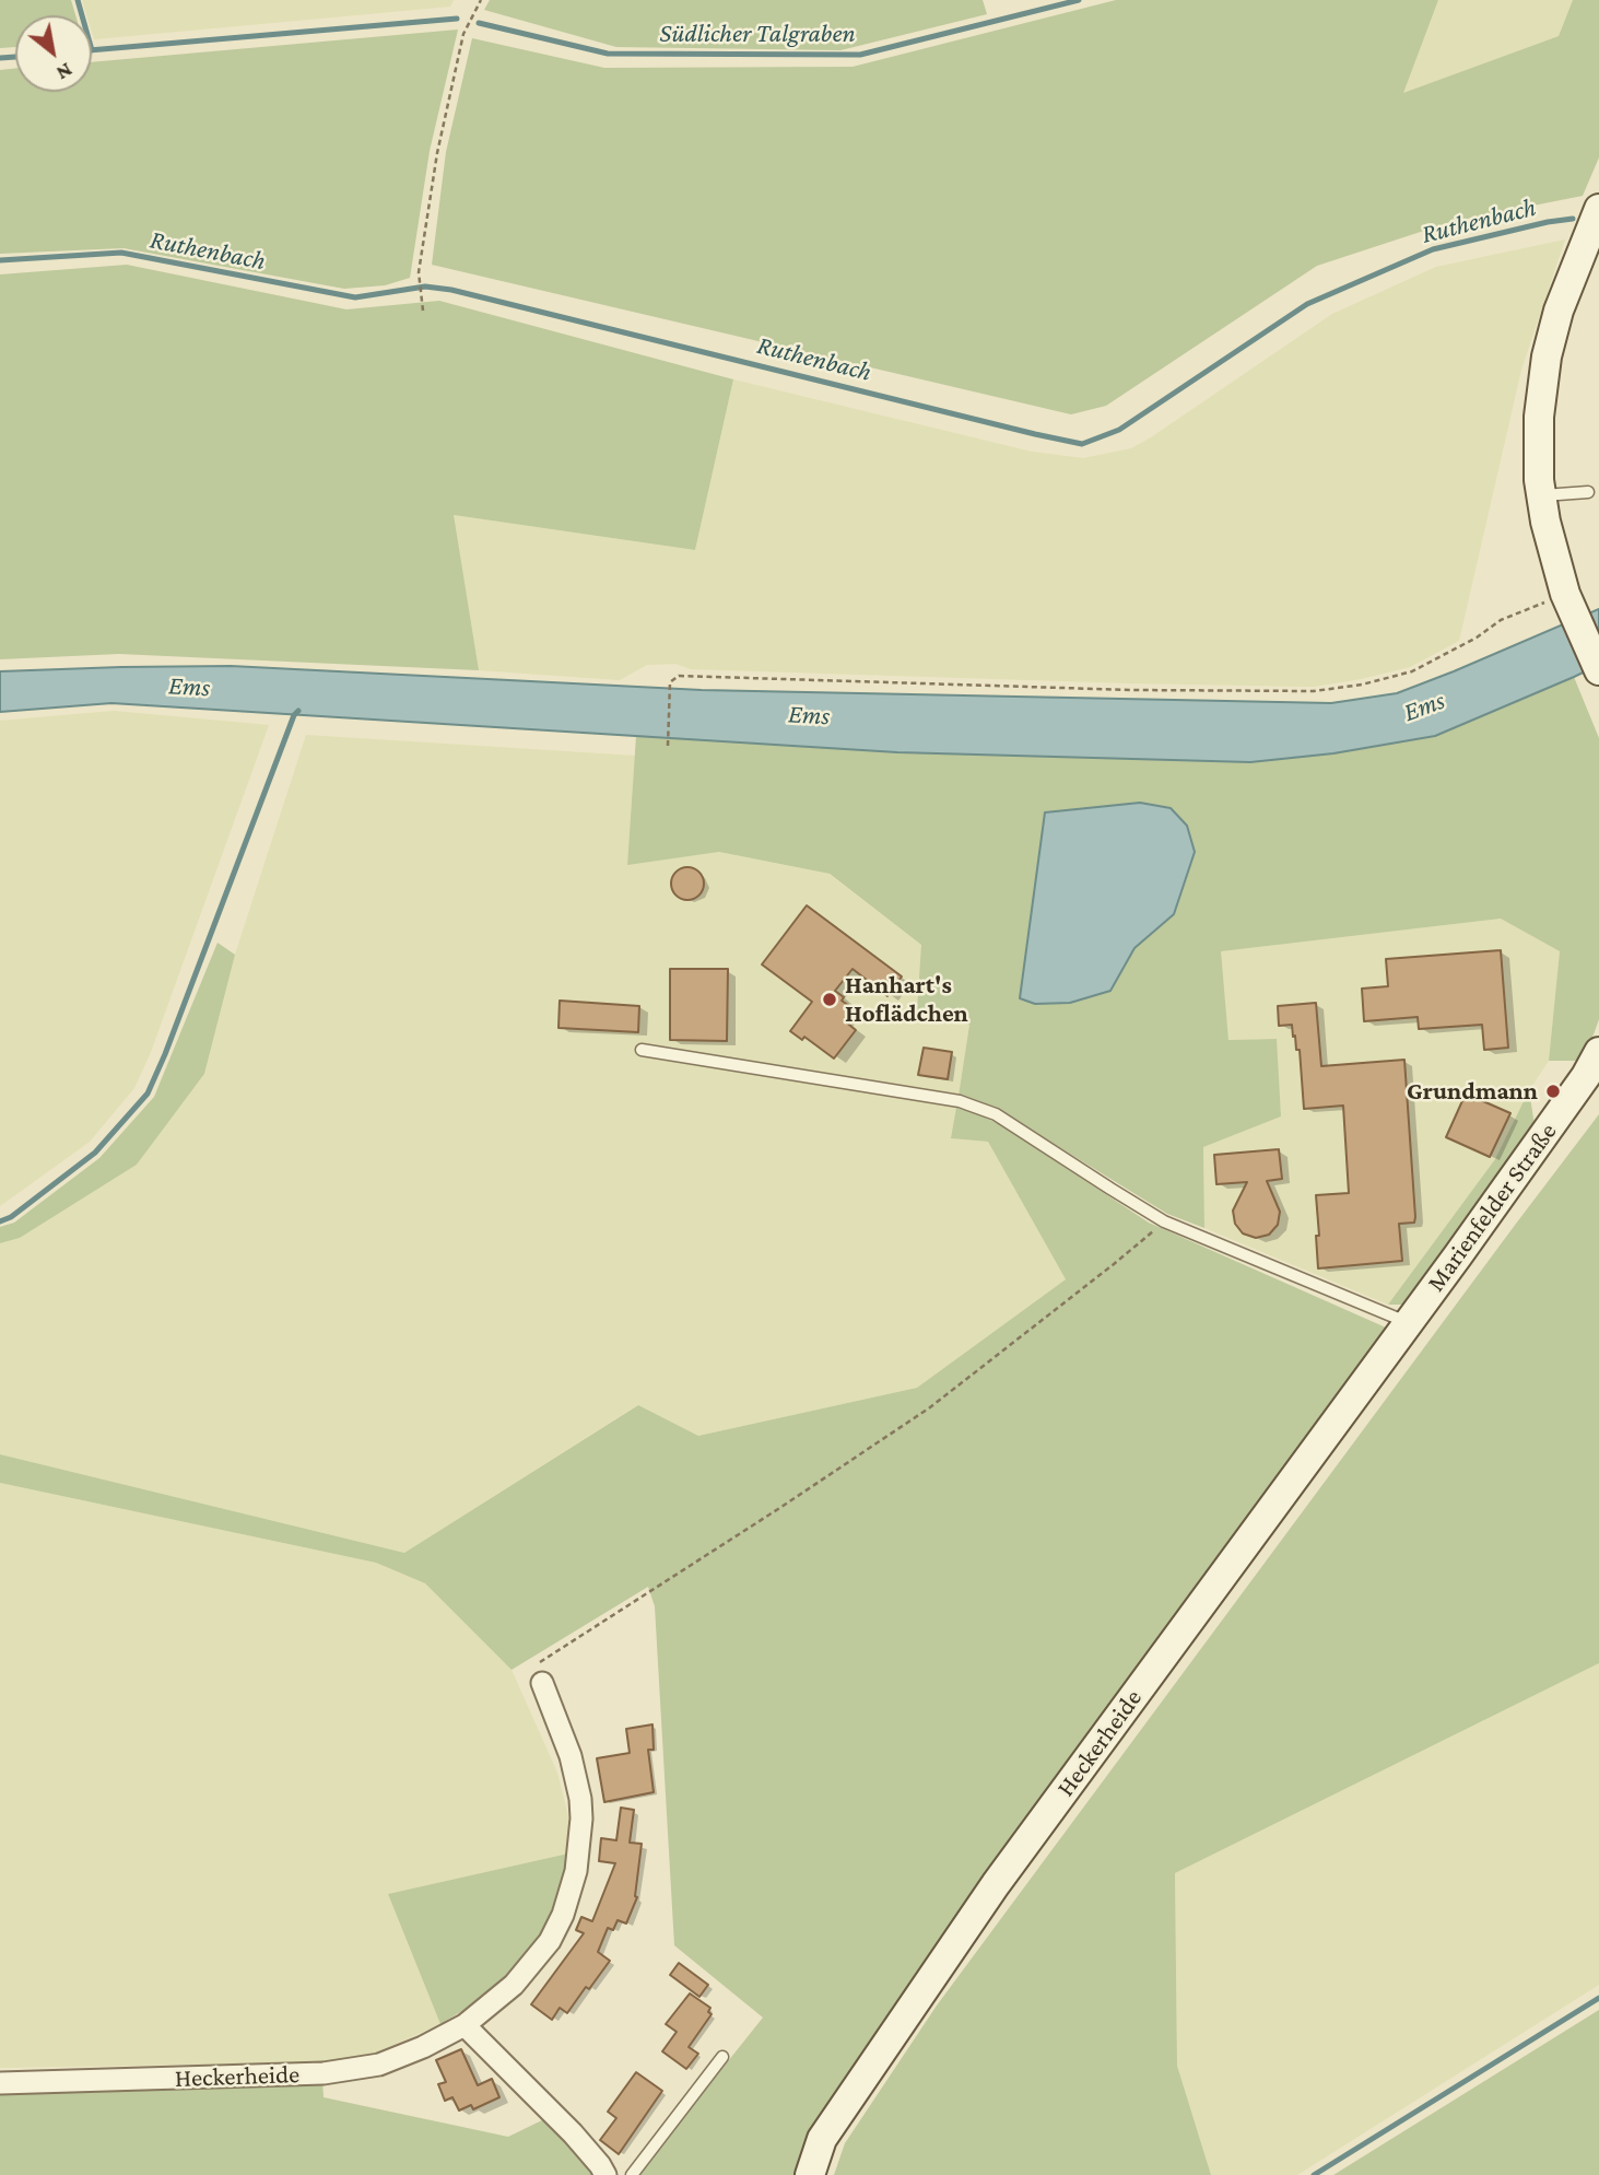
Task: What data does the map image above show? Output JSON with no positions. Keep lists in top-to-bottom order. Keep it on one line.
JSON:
{"streets":{"main road":["Marienfelder Straße","Heckerheide"]},"crossings":[["Marienfelder Straße","Heckerheide"]],"water":["Südlicher Talgraben","Ruthenbach","Ems"],"places":["Hanhart's Hoflädchen","Grundmann"],"north":"bottom right"}
